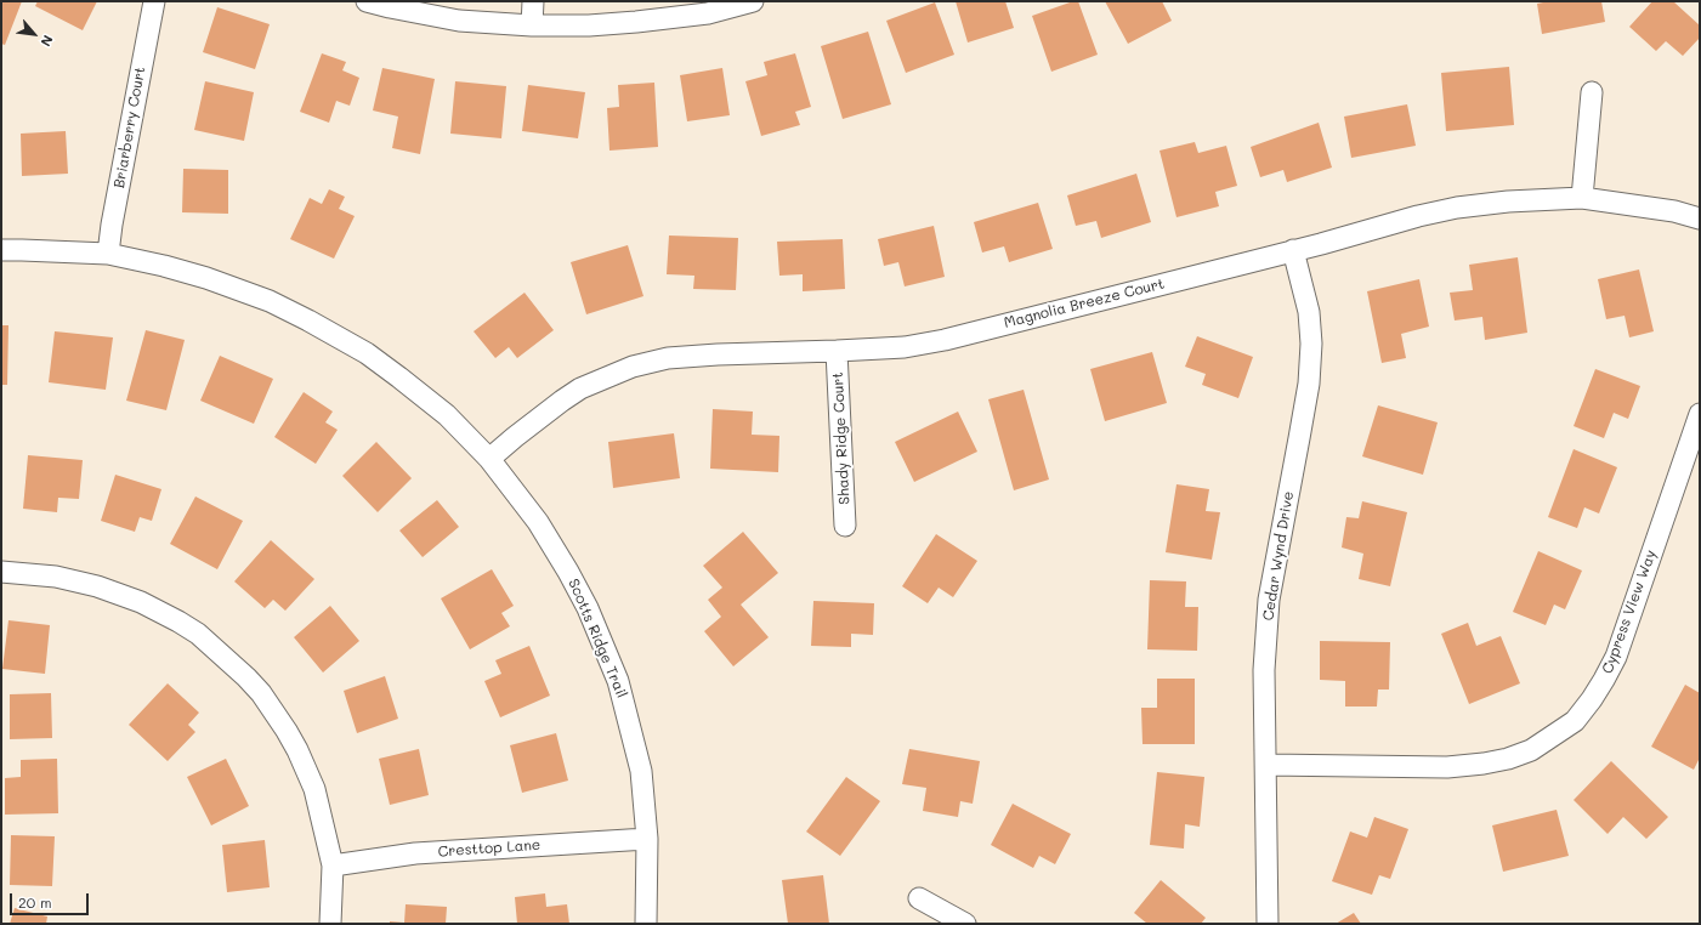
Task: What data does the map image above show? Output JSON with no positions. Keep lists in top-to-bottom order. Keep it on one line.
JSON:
{"streets":{"street":["Briarberry Court","Magnolia Breeze Court","Shady Ridge Court","Cedar Wynd Drive","Cypress View Way","Scotts Ridge Trail","Cresttop Lane"]},"crossings":[["Briarberry Court","Scotts Ridge Trail"],["Magnolia Breeze Court","Shady Ridge Court"],["Magnolia Breeze Court","Cedar Wynd Drive"],["Magnolia Breeze Court","Scotts Ridge Trail"],["Cedar Wynd Drive","Cypress View Way"],["Scotts Ridge Trail","Cresttop Lane"]],"scale_bar":"20 m","north":"bottom right"}
